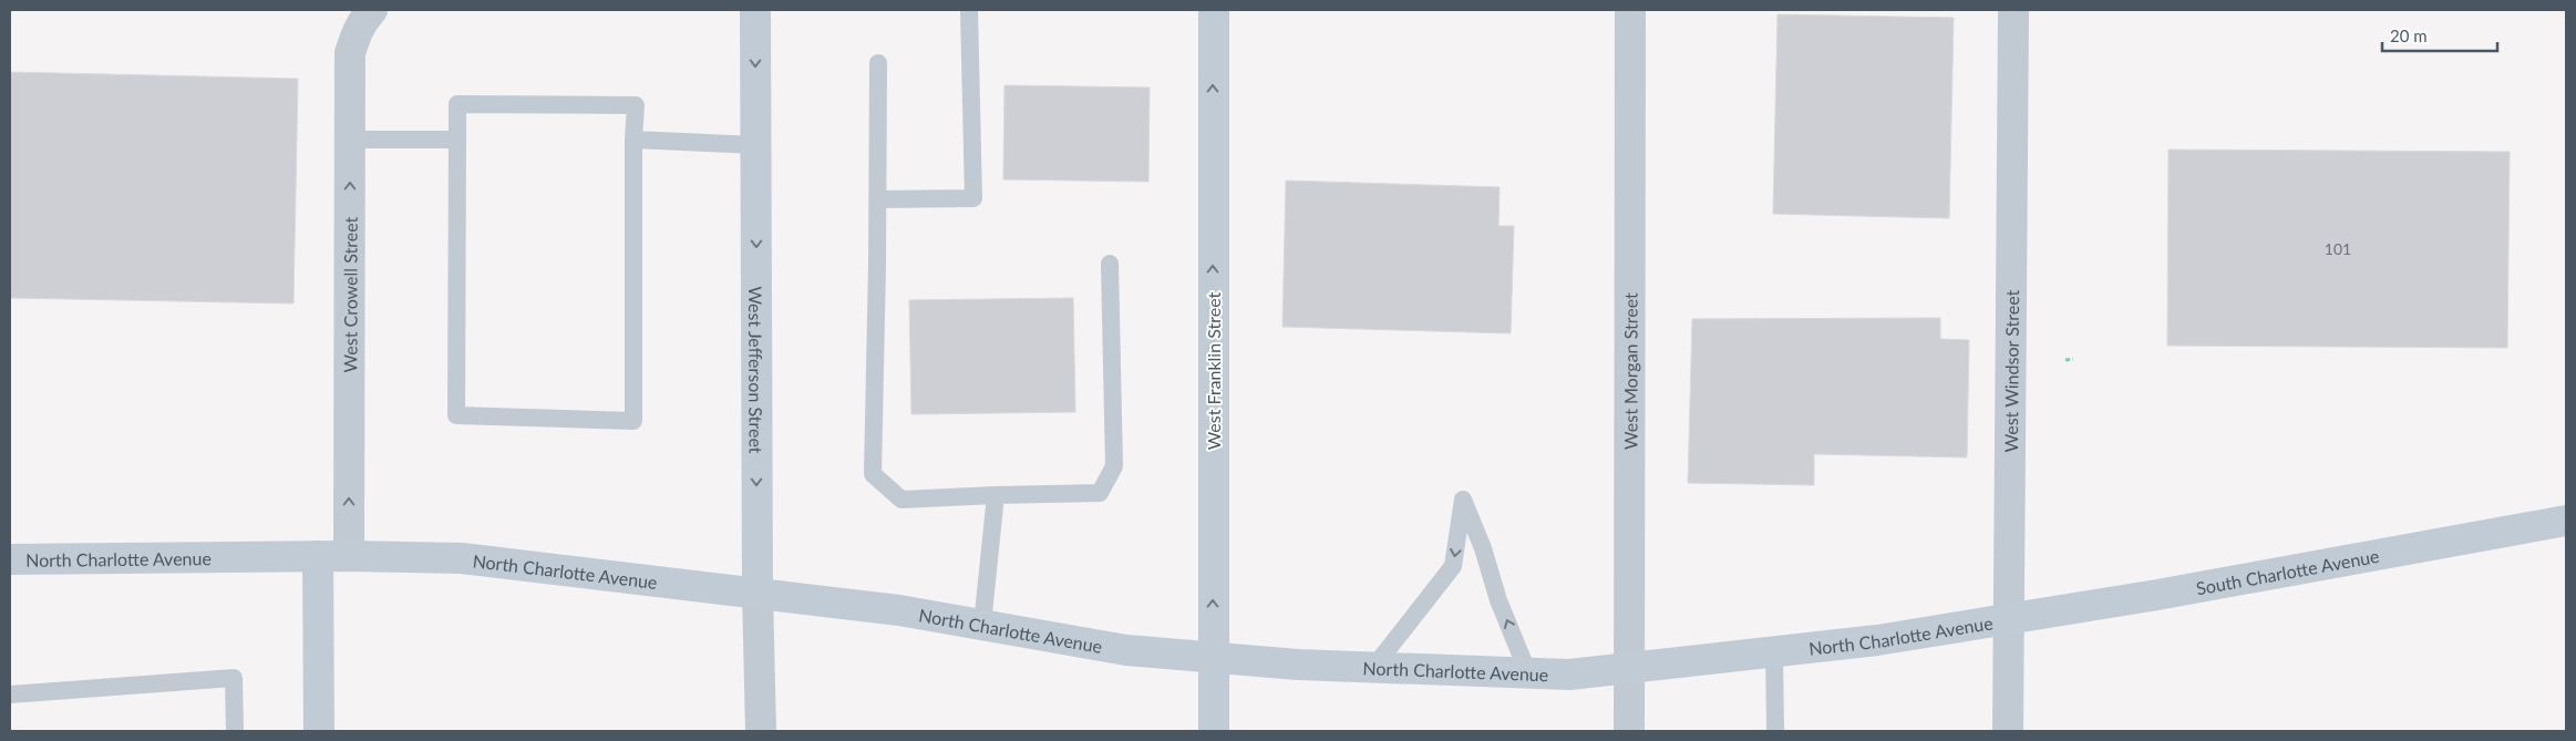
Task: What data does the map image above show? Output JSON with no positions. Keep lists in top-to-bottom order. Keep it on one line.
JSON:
{"streets":{"main road":["West Jefferson Street","West Franklin Street","North Charlotte Avenue","South Charlotte Avenue"],"street":["West Crowell Street","West Windsor Street","West Morgan Street"]},"crossings":[["West Crowell Street","North Charlotte Avenue"],["West Windsor Street","North Charlotte Avenue"],["West Windsor Street","South Charlotte Avenue"],["West Jefferson Street","North Charlotte Avenue"],["West Franklin Street","North Charlotte Avenue"],["West Morgan Street","North Charlotte Avenue"],["North Charlotte Avenue","South Charlotte Avenue"]],"one_way":["West Crowell Street","West Jefferson Street","West Franklin Street"],"house_numbers":["101"],"scale_bar":"20 m"}
